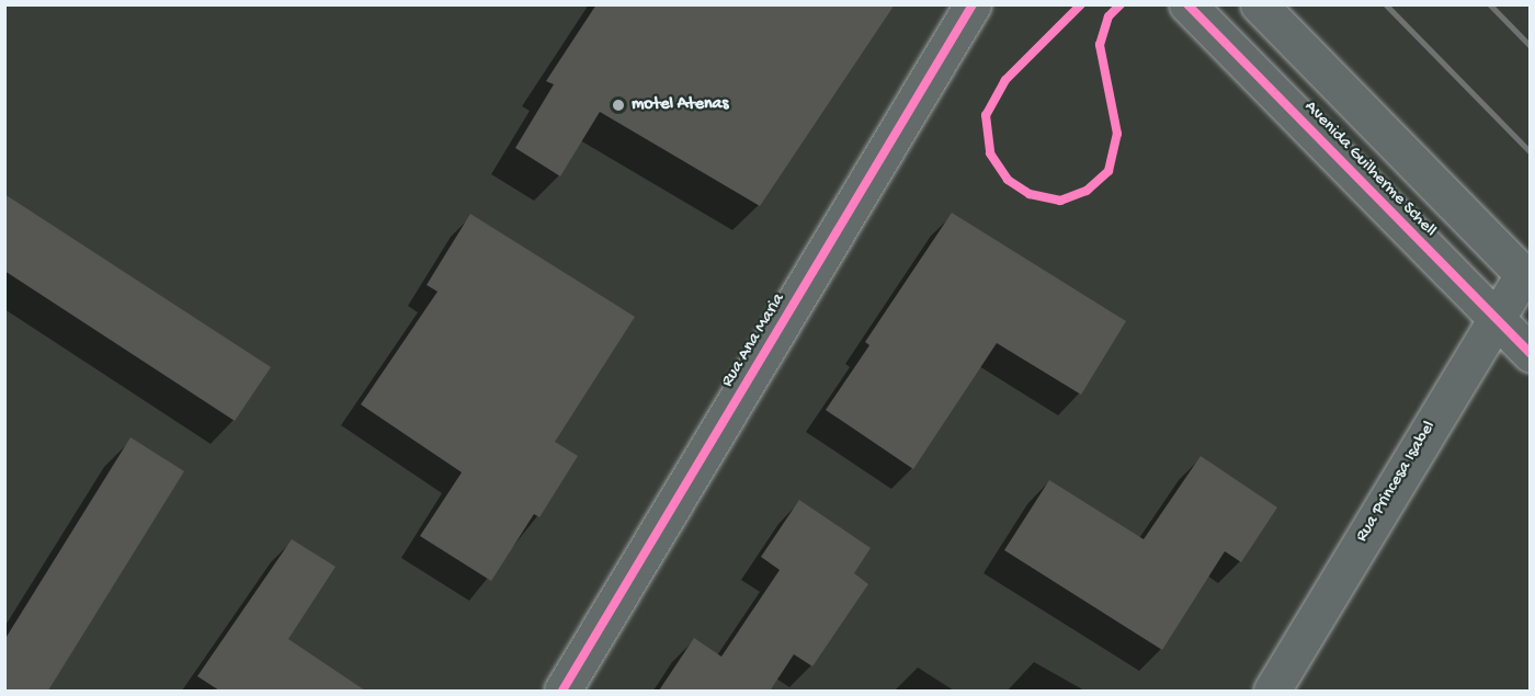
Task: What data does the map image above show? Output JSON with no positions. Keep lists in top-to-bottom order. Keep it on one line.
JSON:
{"streets":{"street":["Avenida Guilherme Schell","Rua Ana Maria","Rua Princesa Isabel"]},"crossings":[["Avenida Guilherme Schell","Rua Princesa Isabel"]],"places":["motel Atenas"]}
